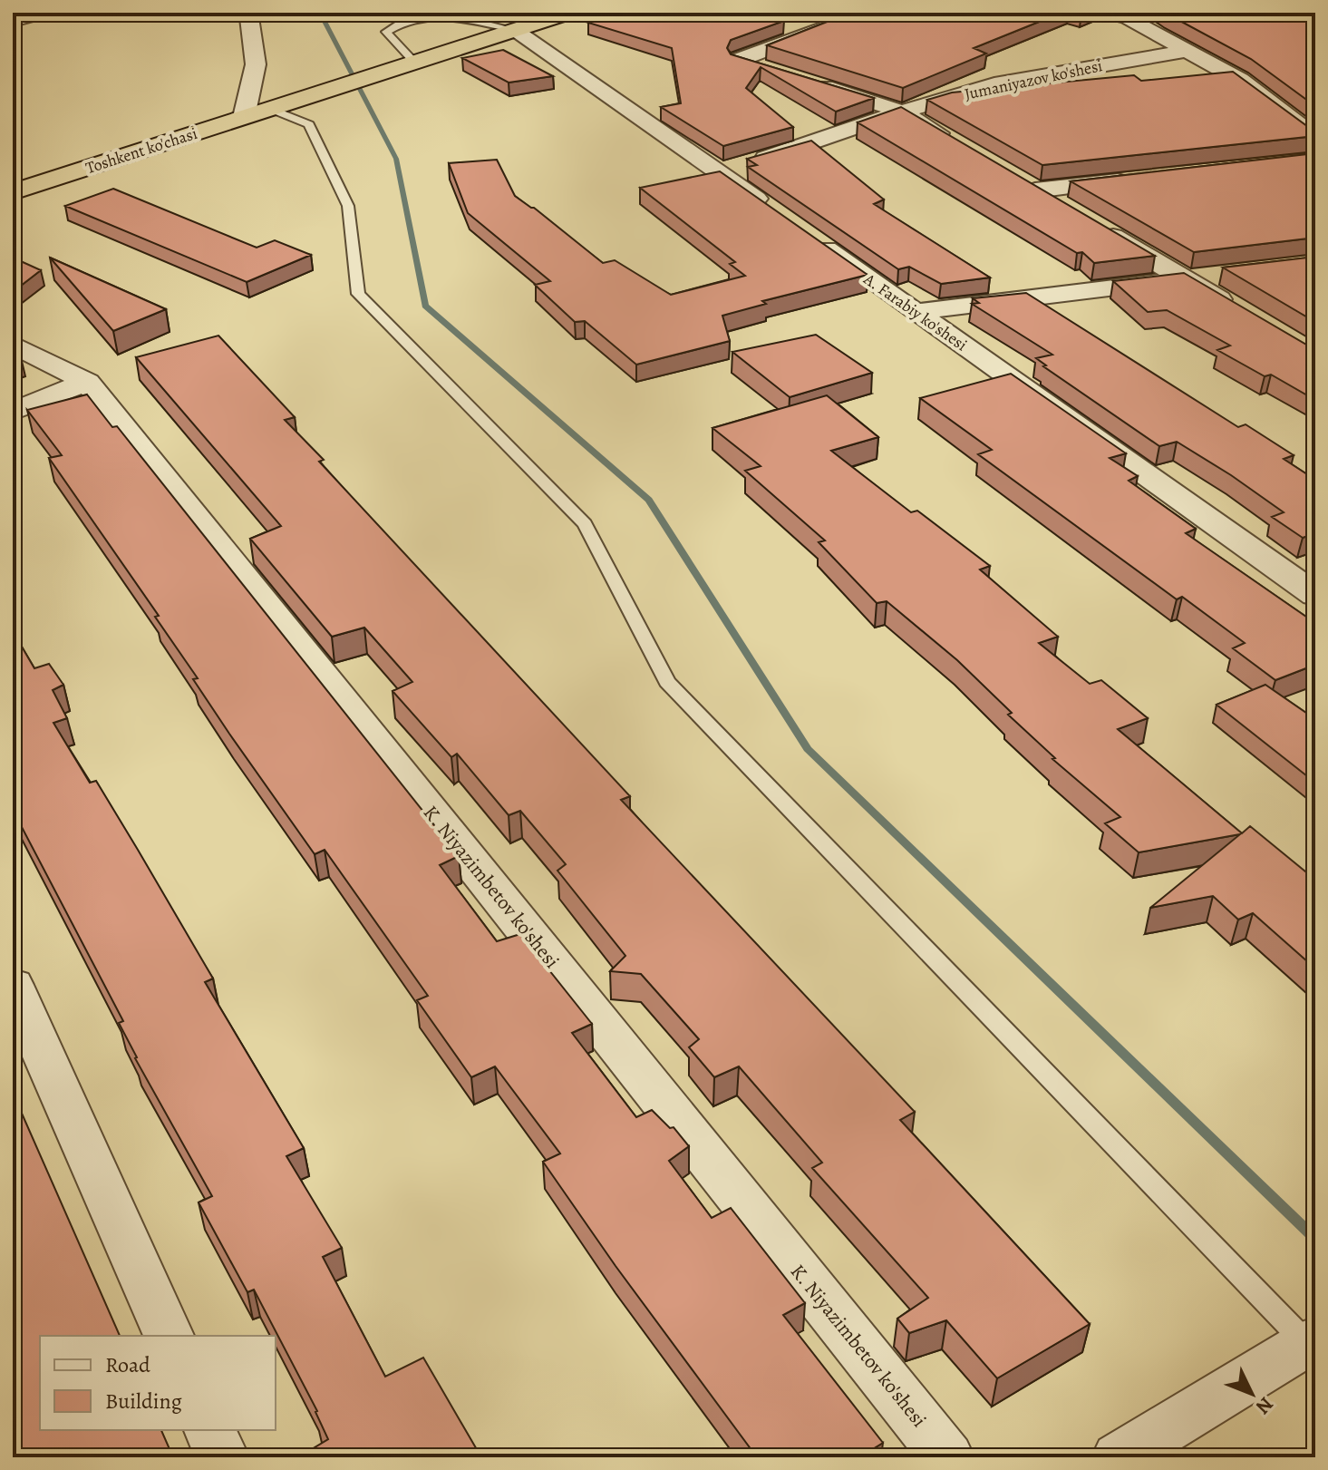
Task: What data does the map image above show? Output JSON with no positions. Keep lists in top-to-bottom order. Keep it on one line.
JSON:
{"streets":{"highway":["Toshkent ko'chasi"],"street":["Jumaniyazov ko'shesi","A. Farabiy ko'shesi","K. Niyazimbetov ko'shesi"]},"legend":["Road","Building"],"north":"bottom right"}
